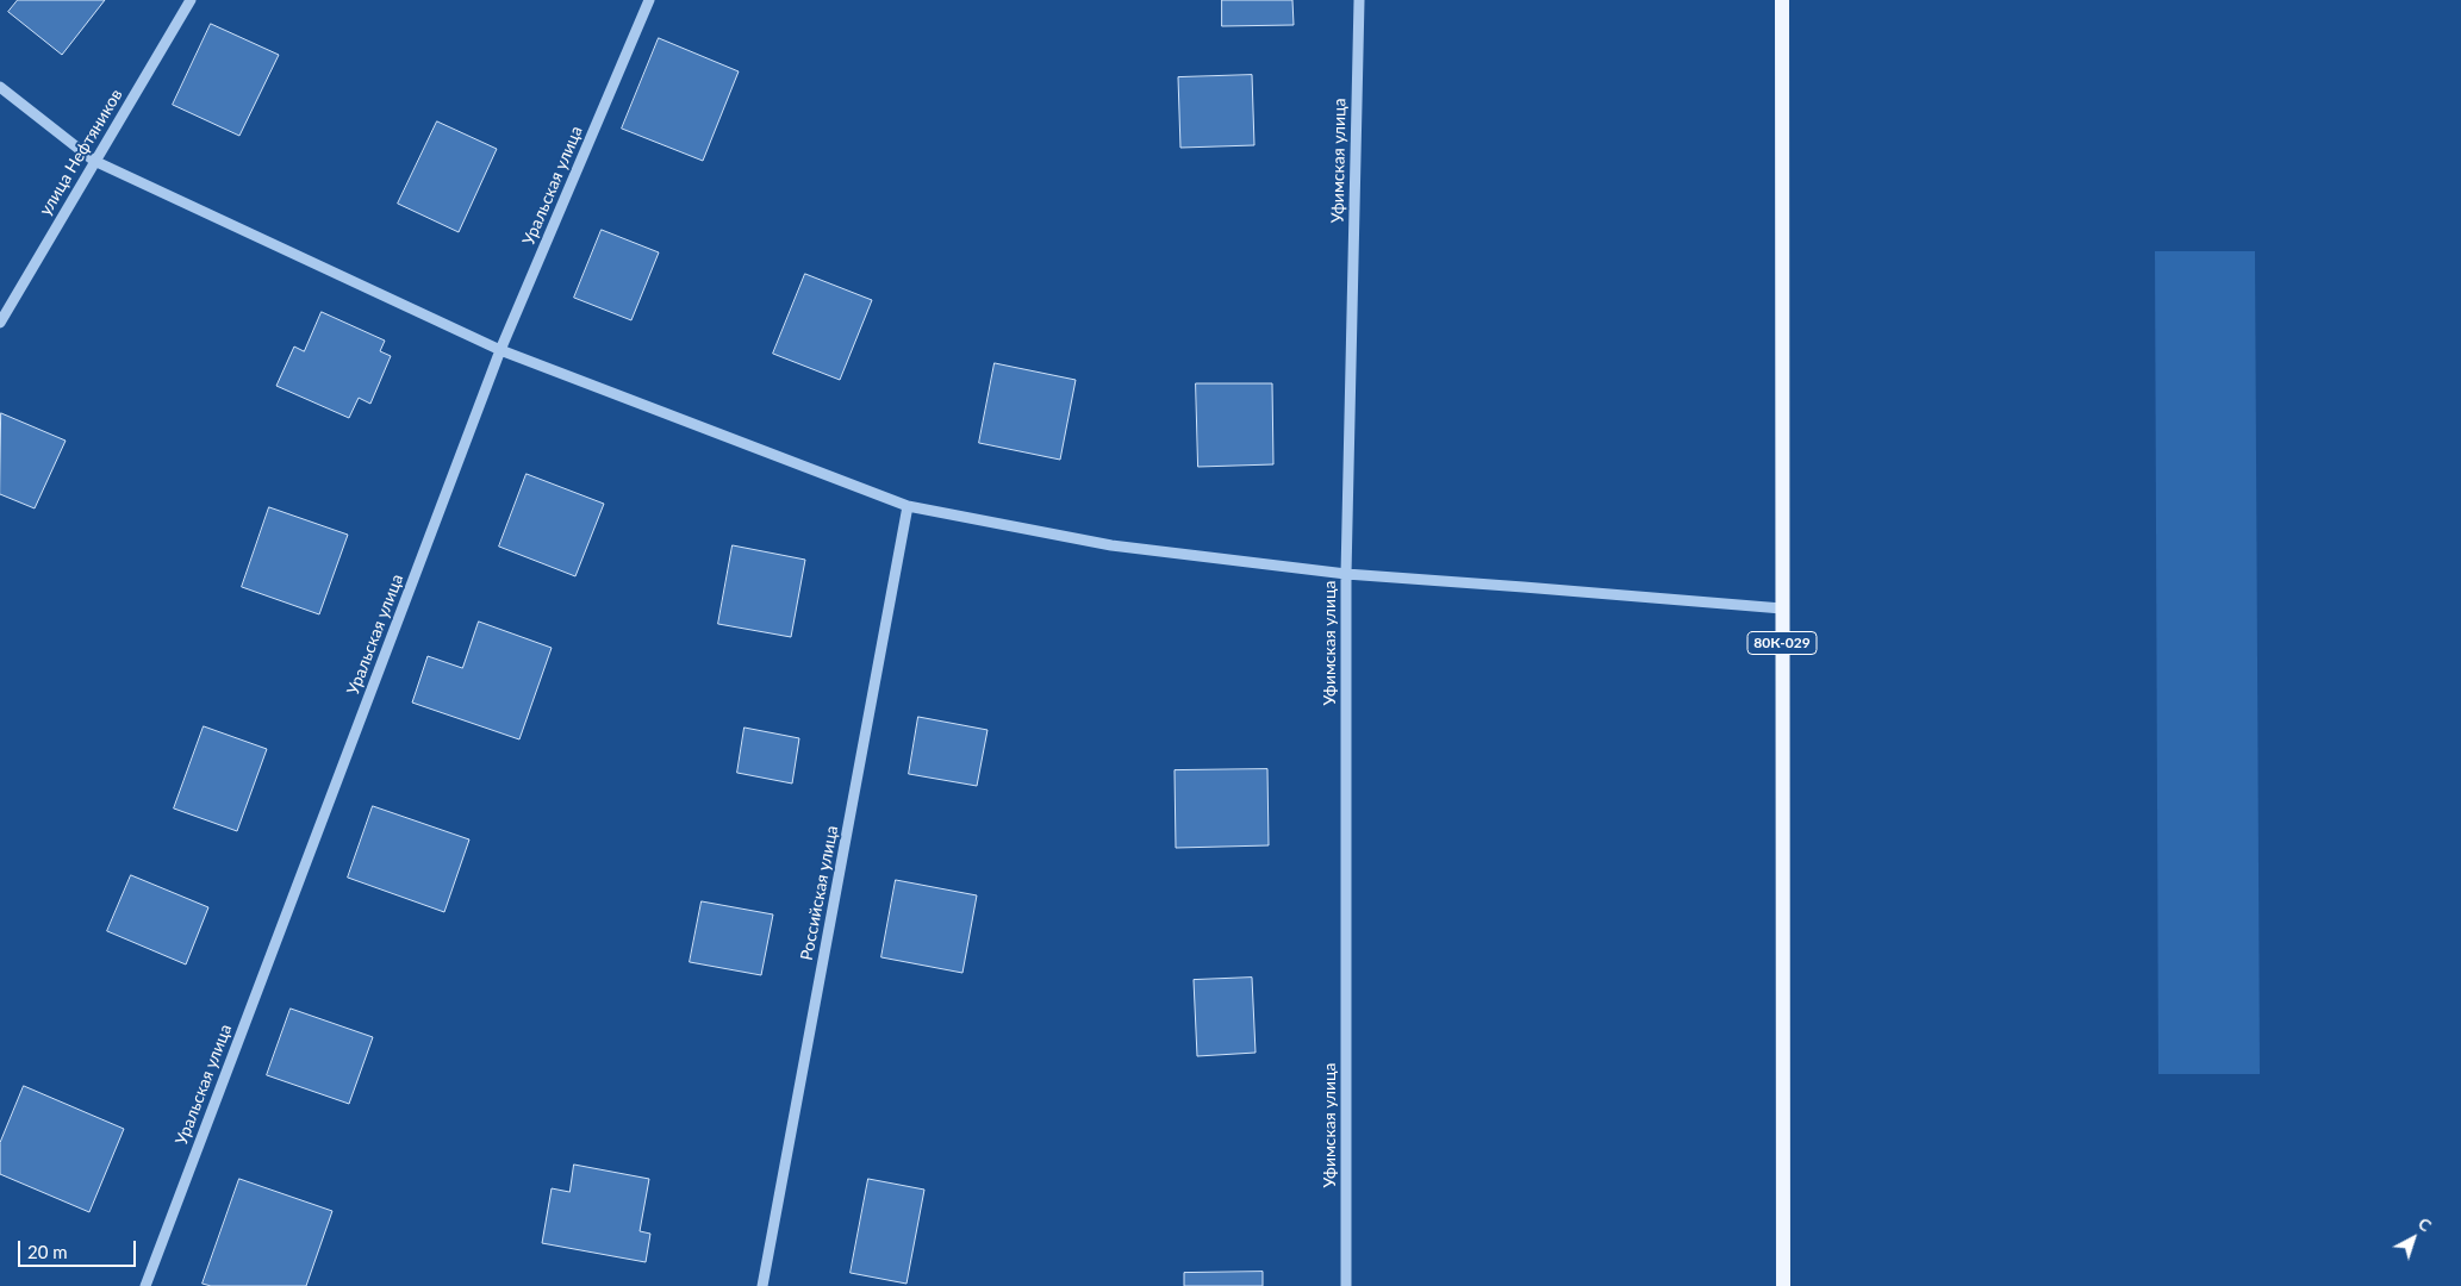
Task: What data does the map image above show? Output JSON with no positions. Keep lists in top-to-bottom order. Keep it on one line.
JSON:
{"streets":{"main road":["80К-029"],"street":["улица Нефтяников","Уфимская улица","Уральская улица","Российская улица"]},"scale_bar":"20 m","north":"top right"}
